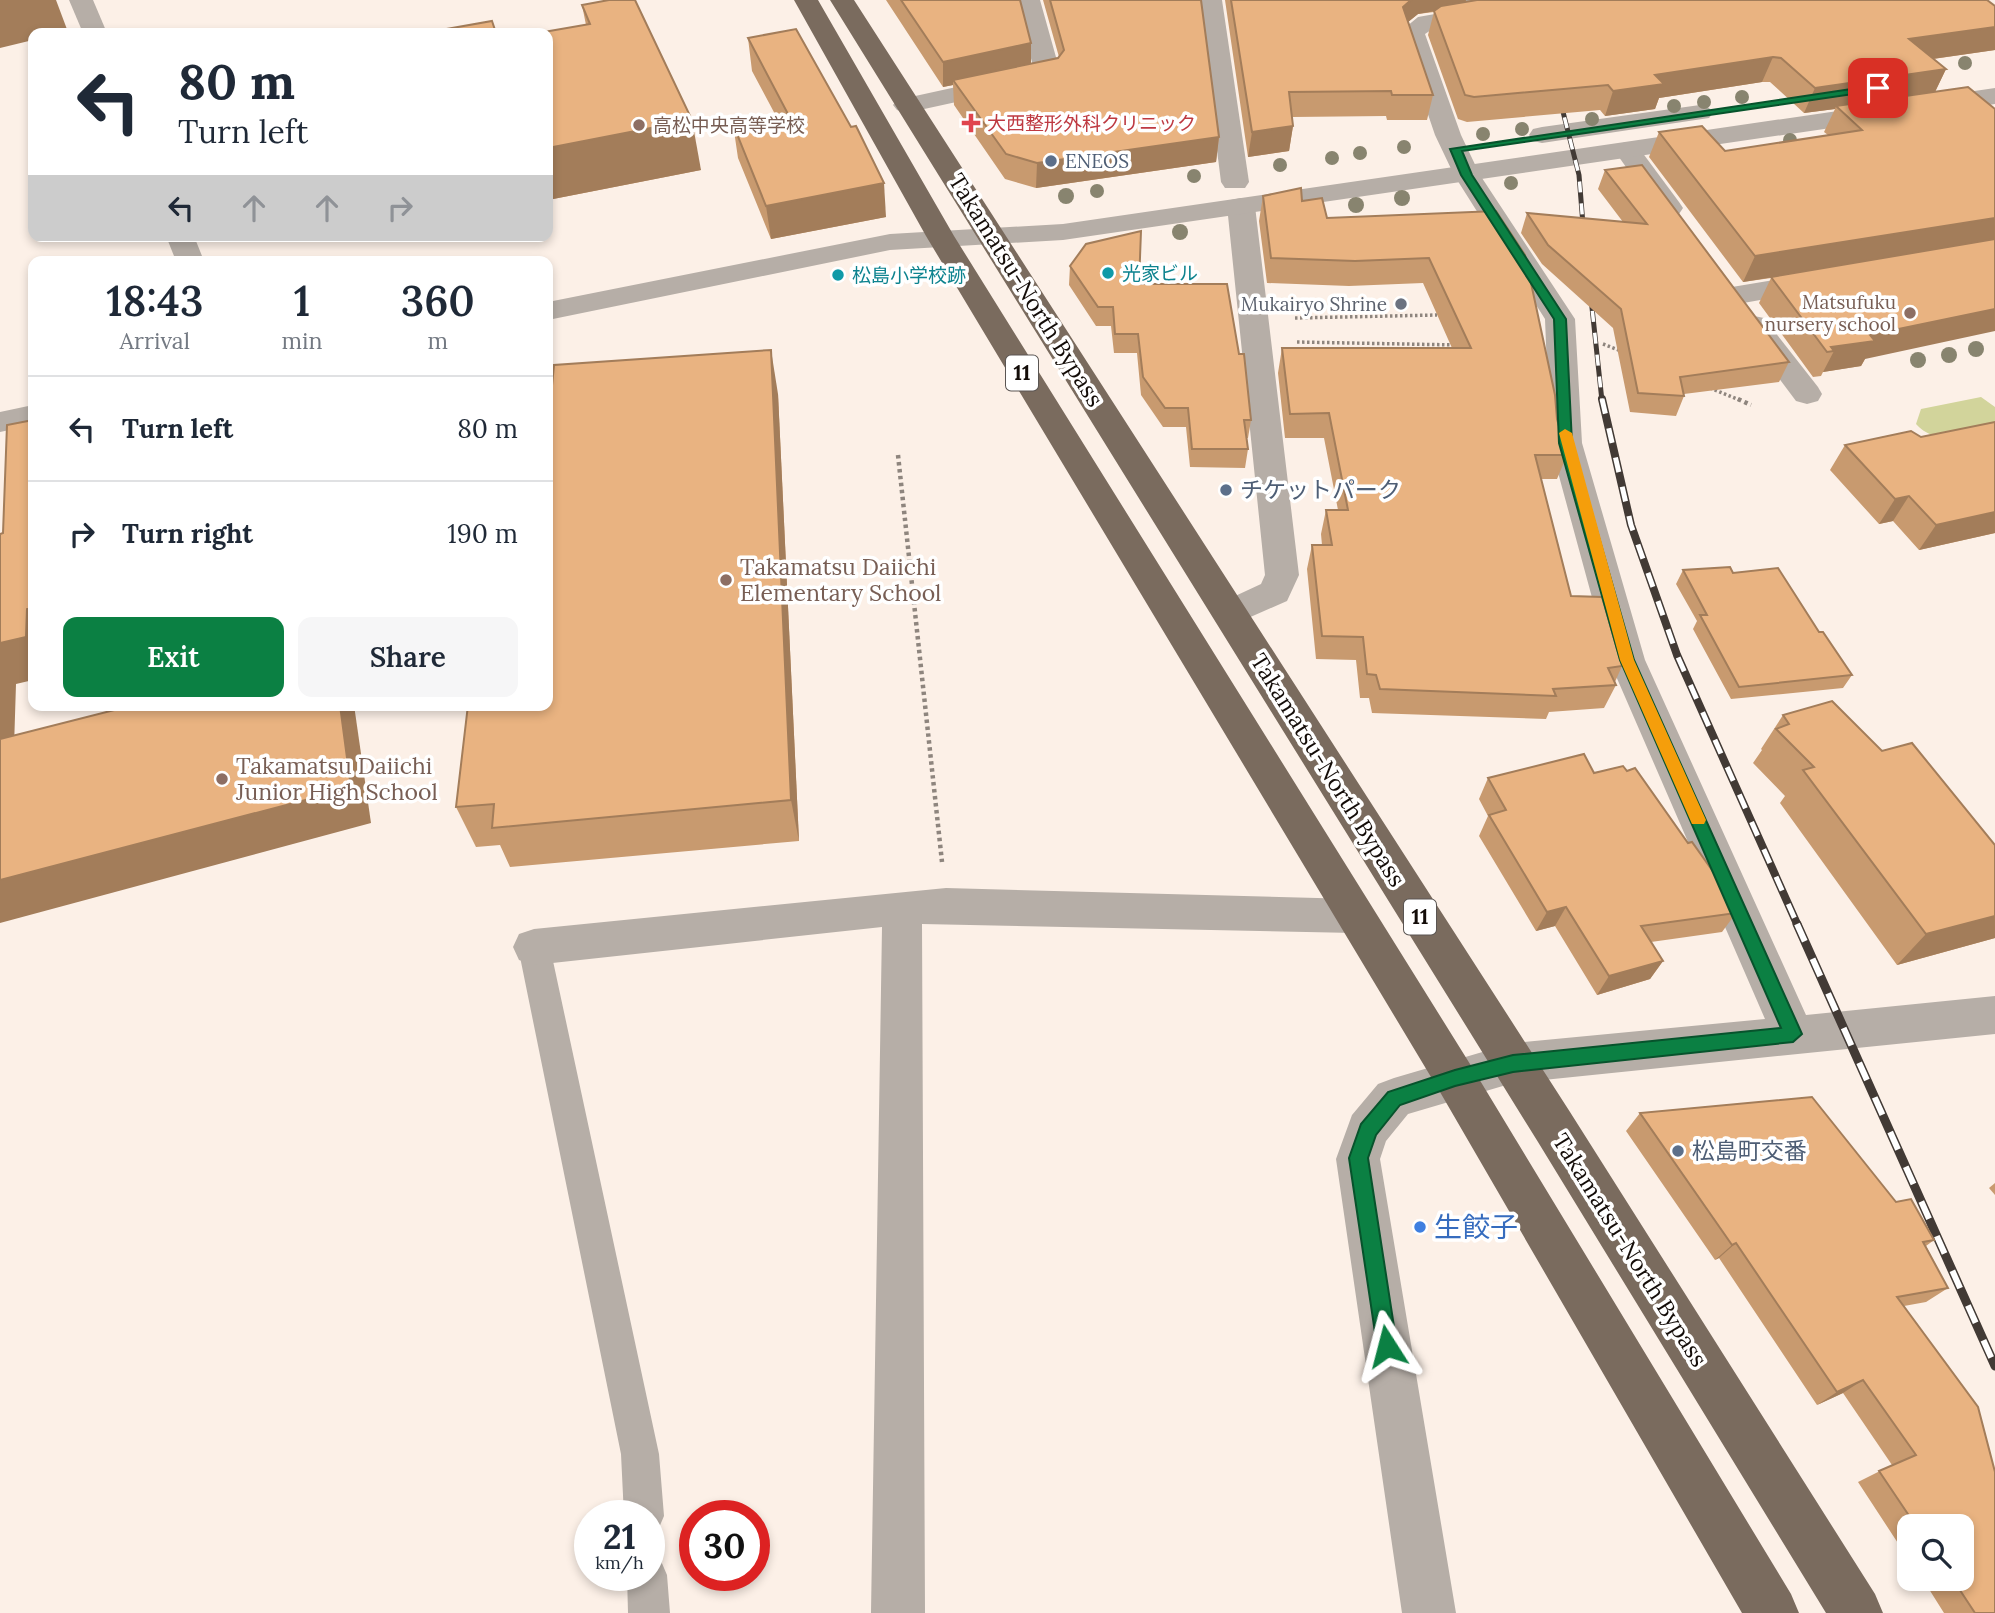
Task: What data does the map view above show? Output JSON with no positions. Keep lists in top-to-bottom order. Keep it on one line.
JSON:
{"streets":{"highway":["Takamatsu-North Bypass","11"]},"places":{"health":["大西整形外科クリニック"],"other":["高松中央高等学校","ENEOS","光家ビル","松島小学校跡","Mukairyo Shrine","Matsufuku nursery school","チケットパーク","Takamatsu Daiichi Elementary School","Takamatsu Daiichi Junior High School","松島町交番","生餃子"]},"page":{"turn":["80 m","Turn left"],"eta":["18:43","Arrival","1","min","360","m"],"list":[{"name":"Turn left","value":"80 m"},{"name":"Turn right","value":"190 m"}],"buttons":["Exit","Share"],"speed":"21 km/h","limit":"30"}}
